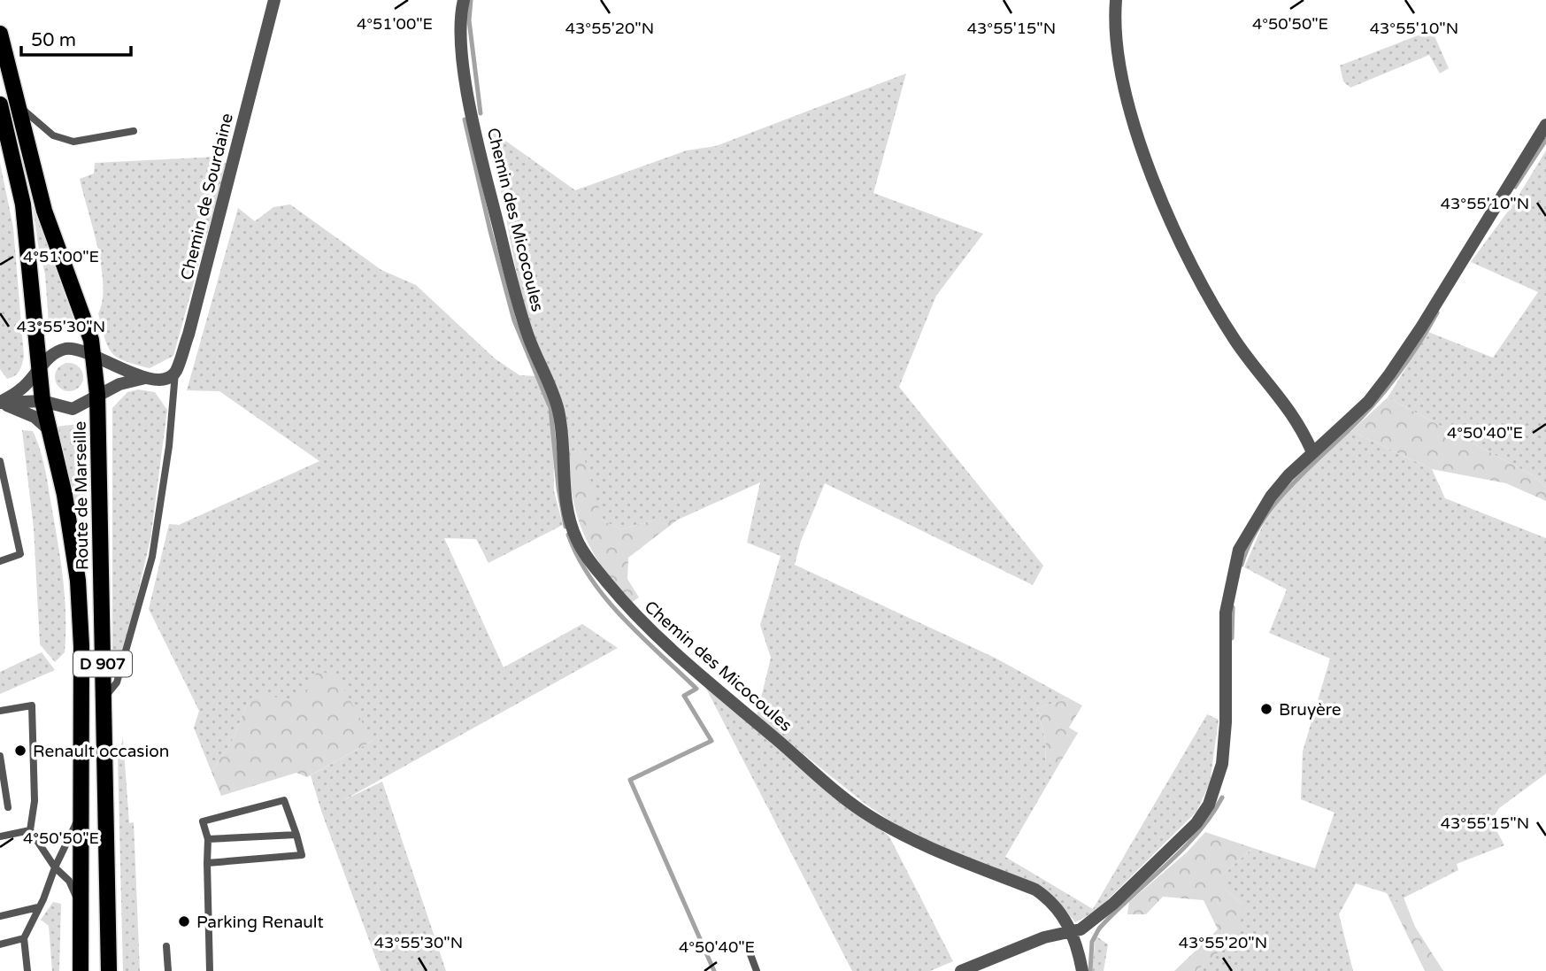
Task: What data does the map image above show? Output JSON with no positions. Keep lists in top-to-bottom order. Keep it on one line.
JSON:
{"streets":{"main road":["Route de Marseille","D 907"],"street":["Chemin de Sourdaine","Chemin des Micocoules"]},"places":["Bruyère","Renault occasion","Parking Renault"],"scale_bar":"50 m","coordinates":["4°51'00\"E","4°50'50\"E","43°55'20\"N","43°55'15\"N","43°55'10\"N","43°55'30\"N","4°50'40\"E"]}
